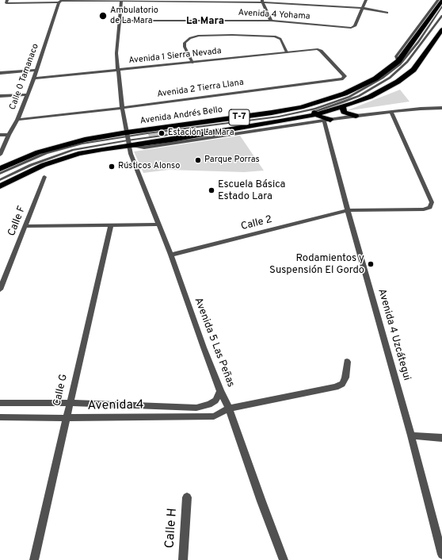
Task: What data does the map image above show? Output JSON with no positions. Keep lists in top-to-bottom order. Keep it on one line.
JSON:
{"streets":{"highway":["Avenida Andrés Bello","T-7"],"street":["Avenida 4 Yohama","Avenida 1 Sierra Nevada","Calle 0 Tamanaco","Avenida 2 Tierra Llana","Calle F","Calle 2","Avenida 4 Uzcátegui","Avenida 5 Las Peñas","Calle G","Avenida 4","Calle H"]},"crossings":[["Avenida 4 Yohama","Avenida 5 Las Peñas"],["Avenida 1 Sierra Nevada","Calle 0 Tamanaco"],["Avenida 1 Sierra Nevada","Avenida 2 Tierra Llana"],["Avenida 1 Sierra Nevada","Avenida 5 Las Peñas"],["Calle 0 Tamanaco","Avenida 2 Tierra Llana"],["Avenida 2 Tierra Llana","Avenida 5 Las Peñas"],["Avenida Andrés Bello","Avenida 4 Uzcátegui"],["Avenida Andrés Bello","Avenida 5 Las Peñas"],["Calle 2","Avenida 4 Uzcátegui"],["Calle 2","Avenida 5 Las Peñas"],["Avenida 5 Las Peñas","Avenida 4"],["Calle G","Avenida 4"]],"districts":["La Mara"],"places":["Ambulatorio de La Mara","Estación La Mara","Parque Porras","Rústicos Alonso","Escuela Básica Estado Lara","Rodamientos y Suspensión El Gordo"]}
